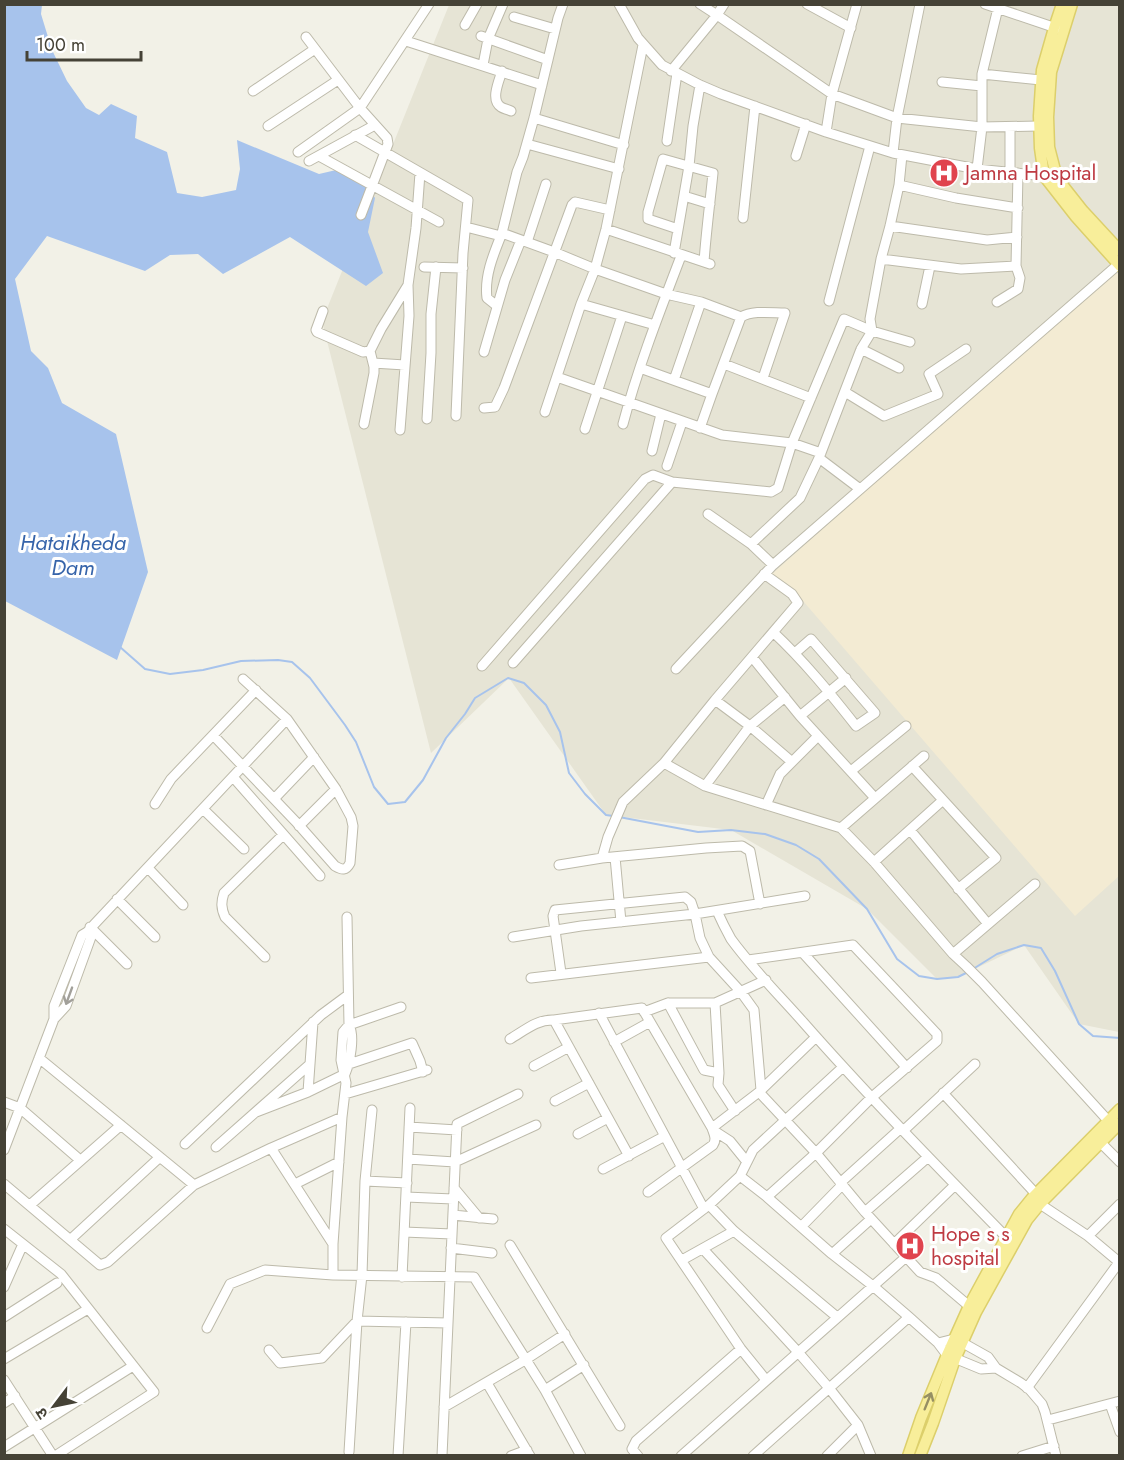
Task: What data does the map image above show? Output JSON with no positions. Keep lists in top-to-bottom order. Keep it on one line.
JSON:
{"water":["Hataikheda Dam"],"places":{"hospital":["Jamna Hospital","Hope s s hospital"]},"scale_bar":"100 m","north":"bottom left"}
